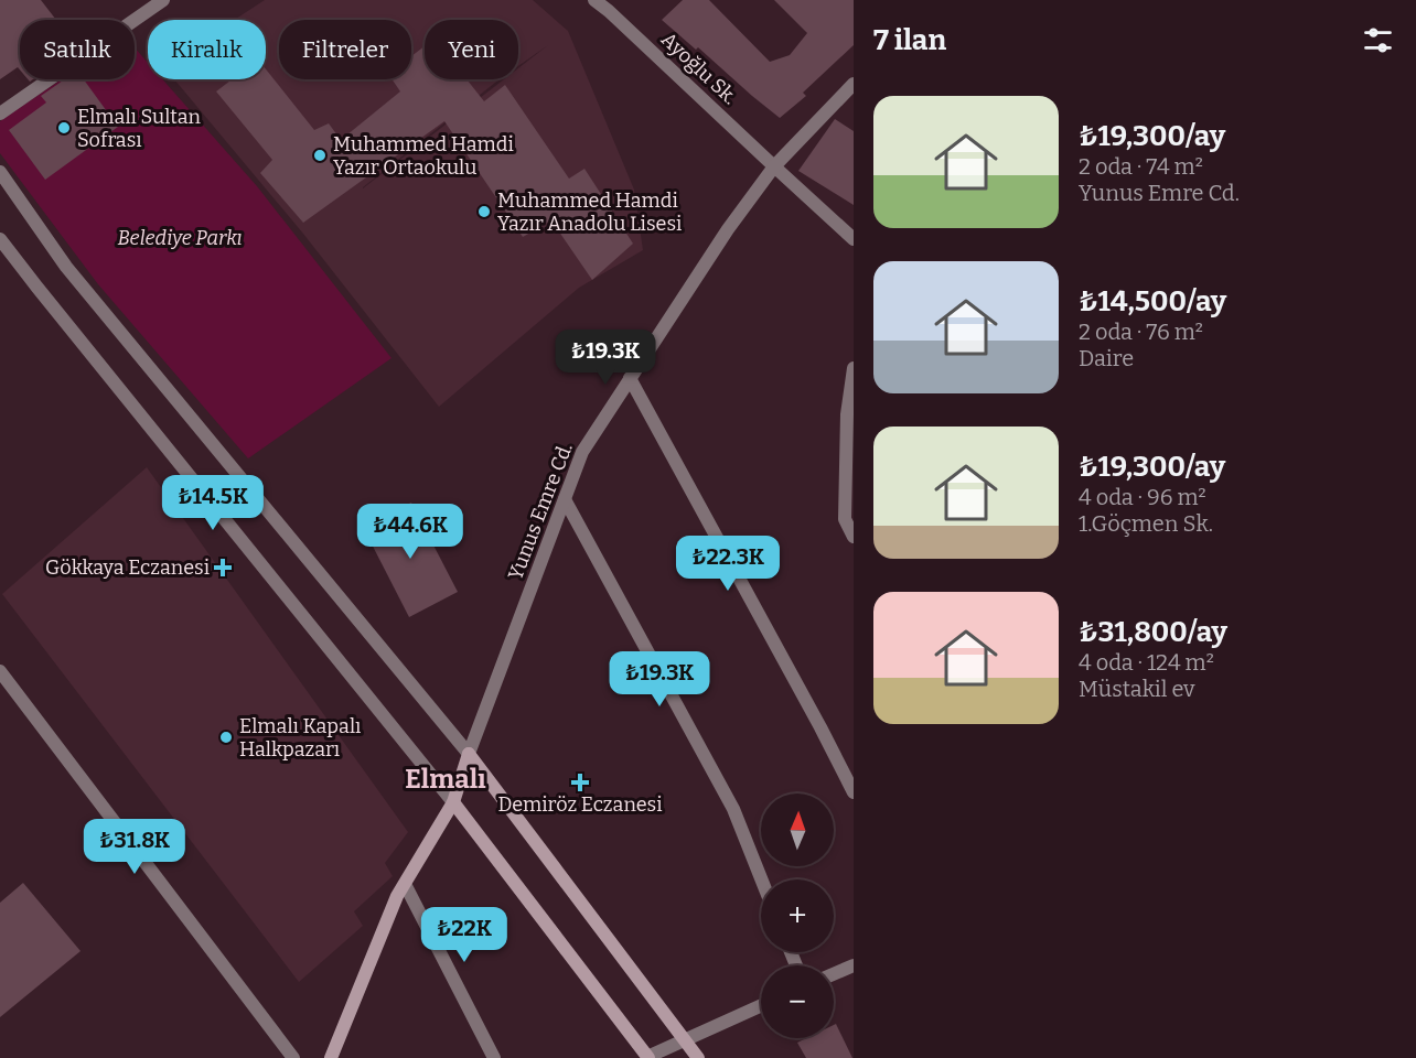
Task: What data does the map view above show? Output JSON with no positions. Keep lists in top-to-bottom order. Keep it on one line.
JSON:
{"streets":{"street":["Ayoğlu Sk.","Yunus Emre Cd."]},"crossings":[["Ayoğlu Sk.","Yunus Emre Cd."]],"districts":["Elmalı"],"parks":["Belediye Parkı"],"places":{"other":["Elmalı Sultan Sofrası","Muhammed Hamdi Yazır Ortaokulu","Muhammed Hamdi Yazır Anadolu Lisesi","Elmalı Kapalı Halkpazarı"],"health":["Gökkaya Eczanesi","Demiröz Eczanesi"]},"north":"top","page":{"heading":"7 ilan","chip":["Satılık","Kiralık","Filtreler","Yeni"],"list":[{"name":"₺19,300/ay","note":"2 oda · 74 m² · Yunus Emre Cd."},{"name":"₺14,500/ay","note":"2 oda · 76 m² · Daire"},{"name":"₺19,300/ay","note":"4 oda · 96 m² · 1.Göçmen Sk."},{"name":"₺31,800/ay","note":"4 oda · 124 m² · Müstakil ev"}],"price":["₺19.3K","₺14.5K","₺44.6K","₺22.3K","₺19.3K","₺31.8K","₺22K"],"map_buttons":["+","−"]}}
